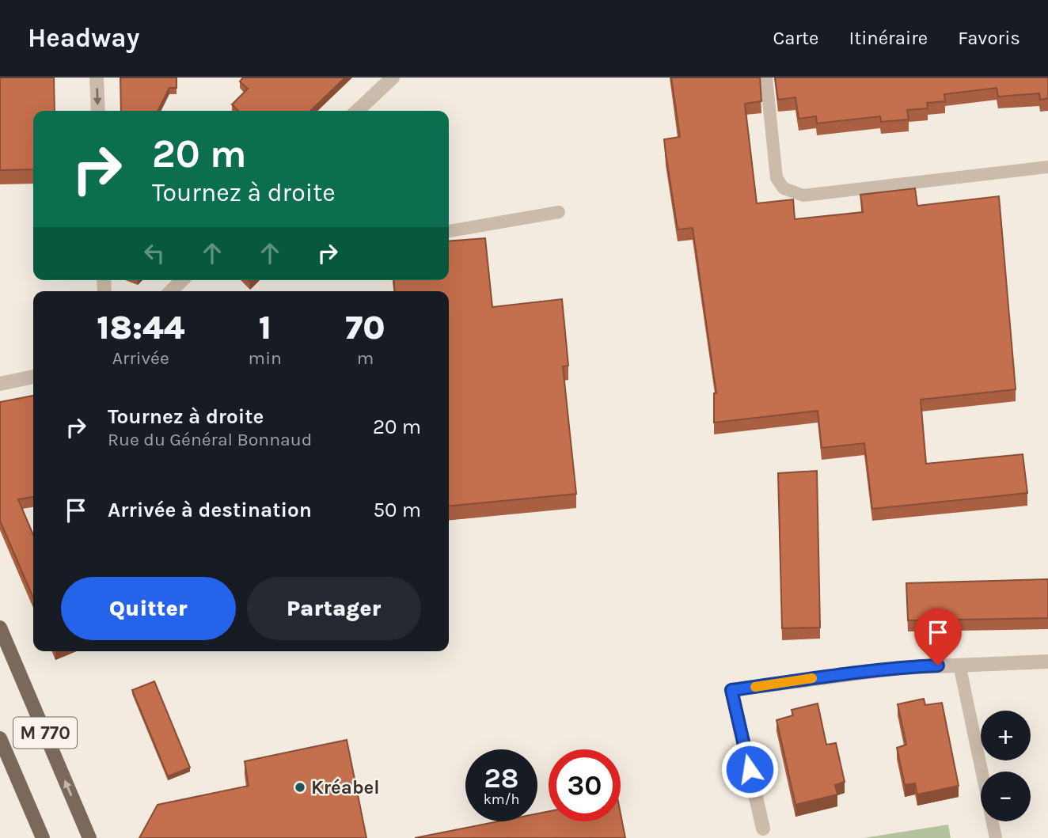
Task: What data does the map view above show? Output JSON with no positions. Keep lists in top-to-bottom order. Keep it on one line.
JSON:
{"streets":{"main road":["M 770"]},"places":["Kréabel"],"page":{"header":"Headway","nav":["Carte","Itinéraire","Favoris"],"turn":["20 m","Tournez à droite"],"eta":["18:44","Arrivée","1","min","70","m"],"list":[{"name":"Tournez à droite","note":"Rue du Général Bonnaud","value":"20 m"},{"name":"Arrivée à destination","value":"50 m"}],"buttons":["Quitter","Partager"],"map_buttons":["+","−"],"speed":"28 km/h","limit":"30"}}
